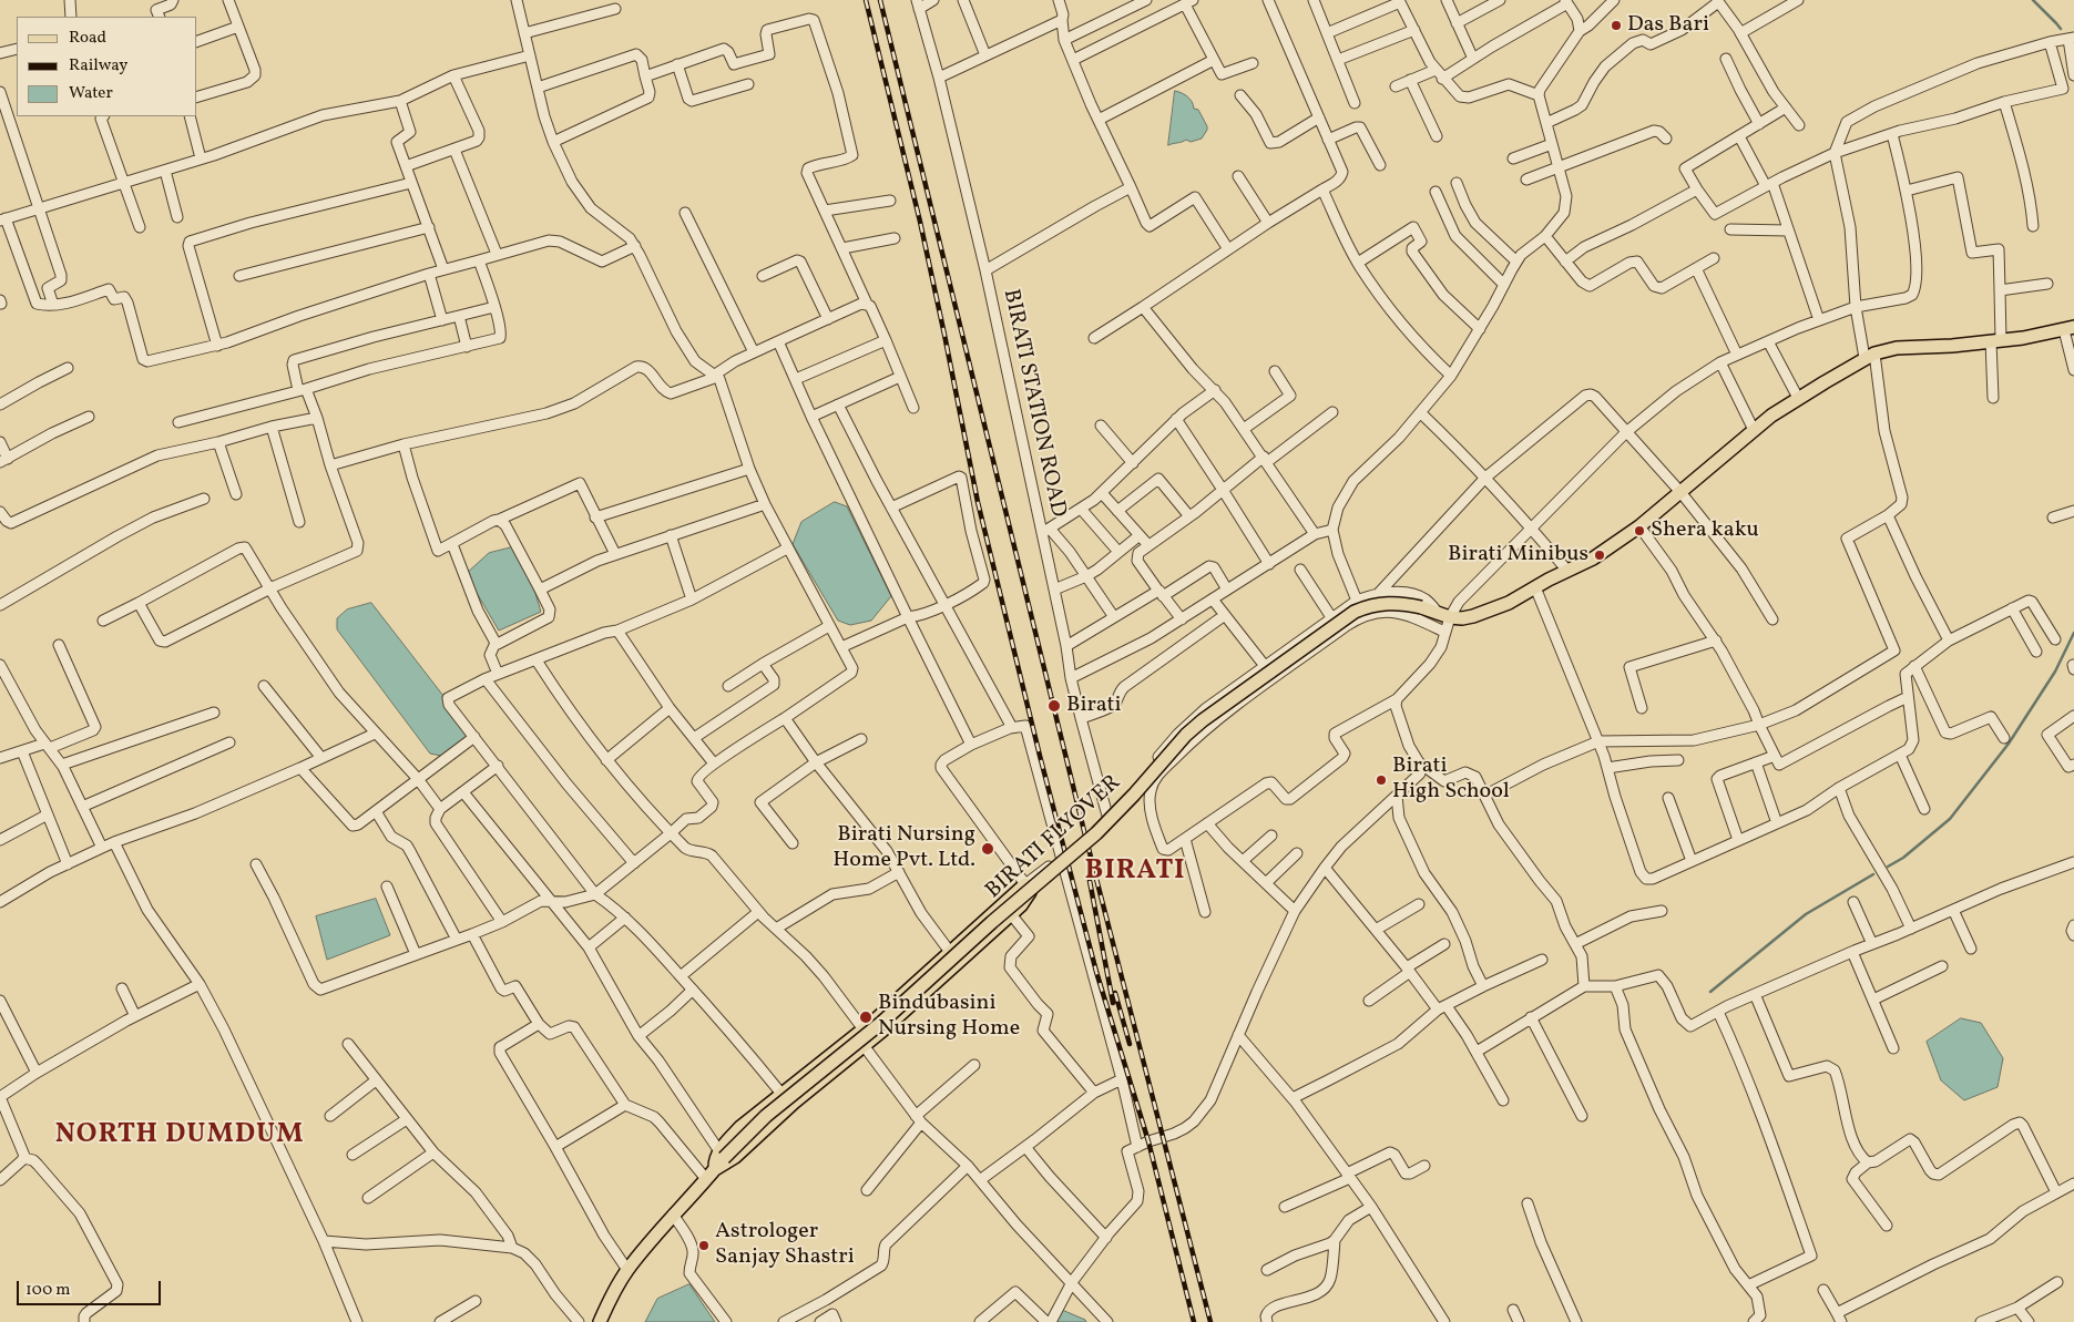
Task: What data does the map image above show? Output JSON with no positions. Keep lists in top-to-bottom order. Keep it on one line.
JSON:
{"streets":{"main road":["BIRATI FLYOVER"],"street":["BIRATI STATION ROAD"]},"districts":["BIRATI","NORTH DUMDUM"],"places":["Das Bari","Shera kaku","Birati Minibus","Birati","Birati High School","Birati Nursing Home Pvt. Ltd.","Bindubasini Nursing Home","Astrologer Sanjay Shastri"],"legend":["Road","Railway","Water"],"scale_bar":"100 m"}
